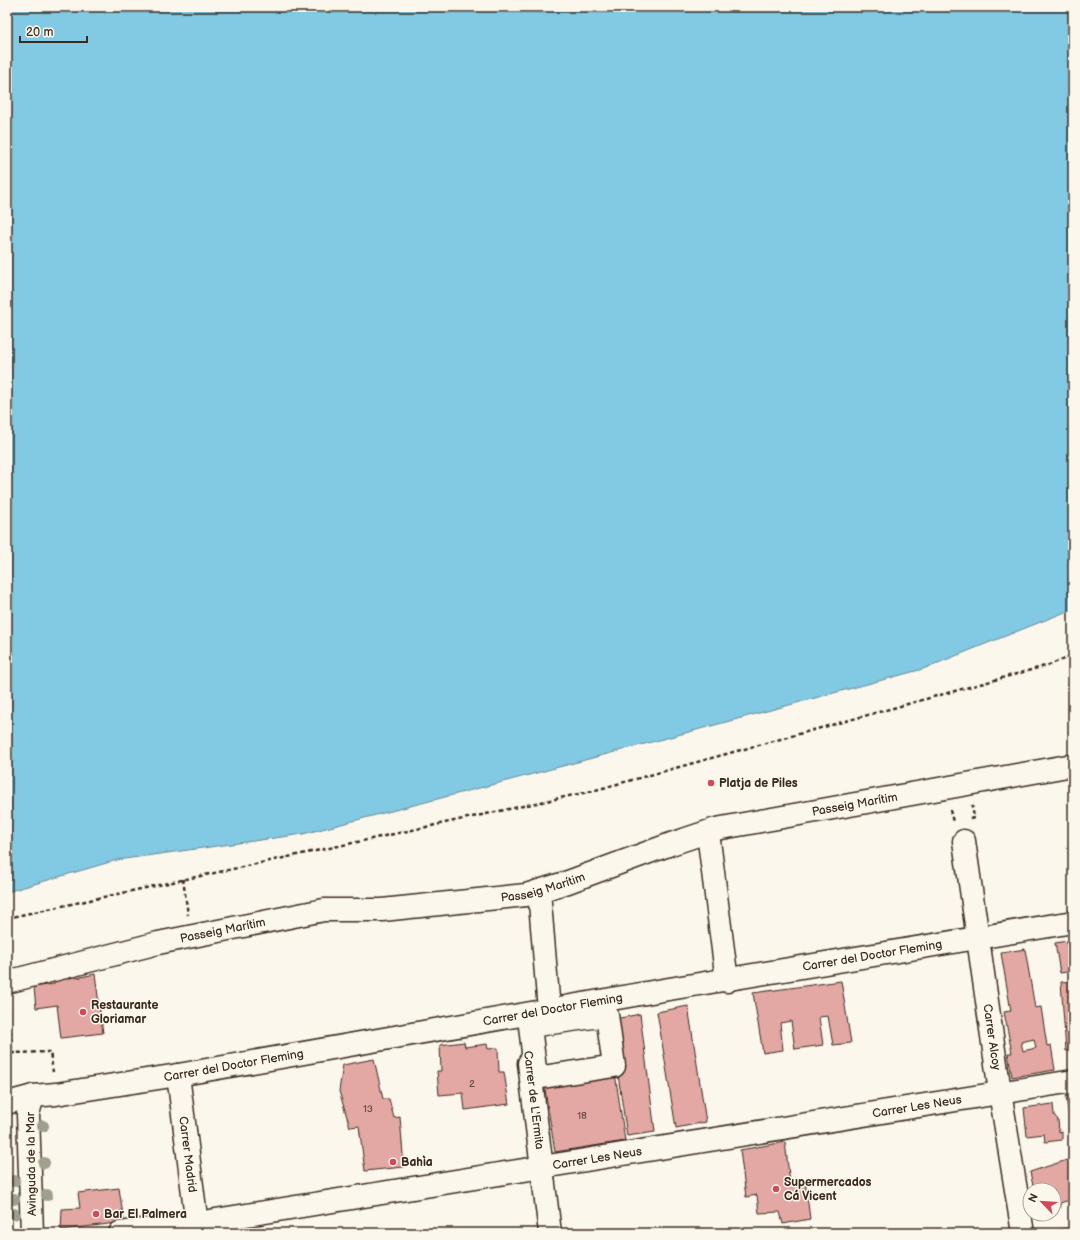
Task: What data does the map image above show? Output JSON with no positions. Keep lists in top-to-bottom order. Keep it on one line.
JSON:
{"streets":{"street":["Passeig Marítim","Carrer del Doctor Fleming","Carrer Alcoy","Carrer de L'Ermita","Carrer Les Neus","Carrer Madrid","Avinguda de la Mar"]},"crossings":[["Carrer del Doctor Fleming","Carrer Alcoy"],["Carrer del Doctor Fleming","Carrer de L'Ermita"],["Carrer del Doctor Fleming","Carrer Madrid"],["Carrer del Doctor Fleming","Avinguda de la Mar"],["Carrer Alcoy","Carrer Les Neus"],["Carrer de L'Ermita","Carrer Les Neus"],["Carrer Les Neus","Carrer Madrid"]],"places":["Platja de Piles","Restaurante Gloriamar","Bahìa","Supermercados Cá Vicent","Bar El Palmera"],"house_numbers":["2","13","18"],"scale_bar":"20 m","north":"top left"}
